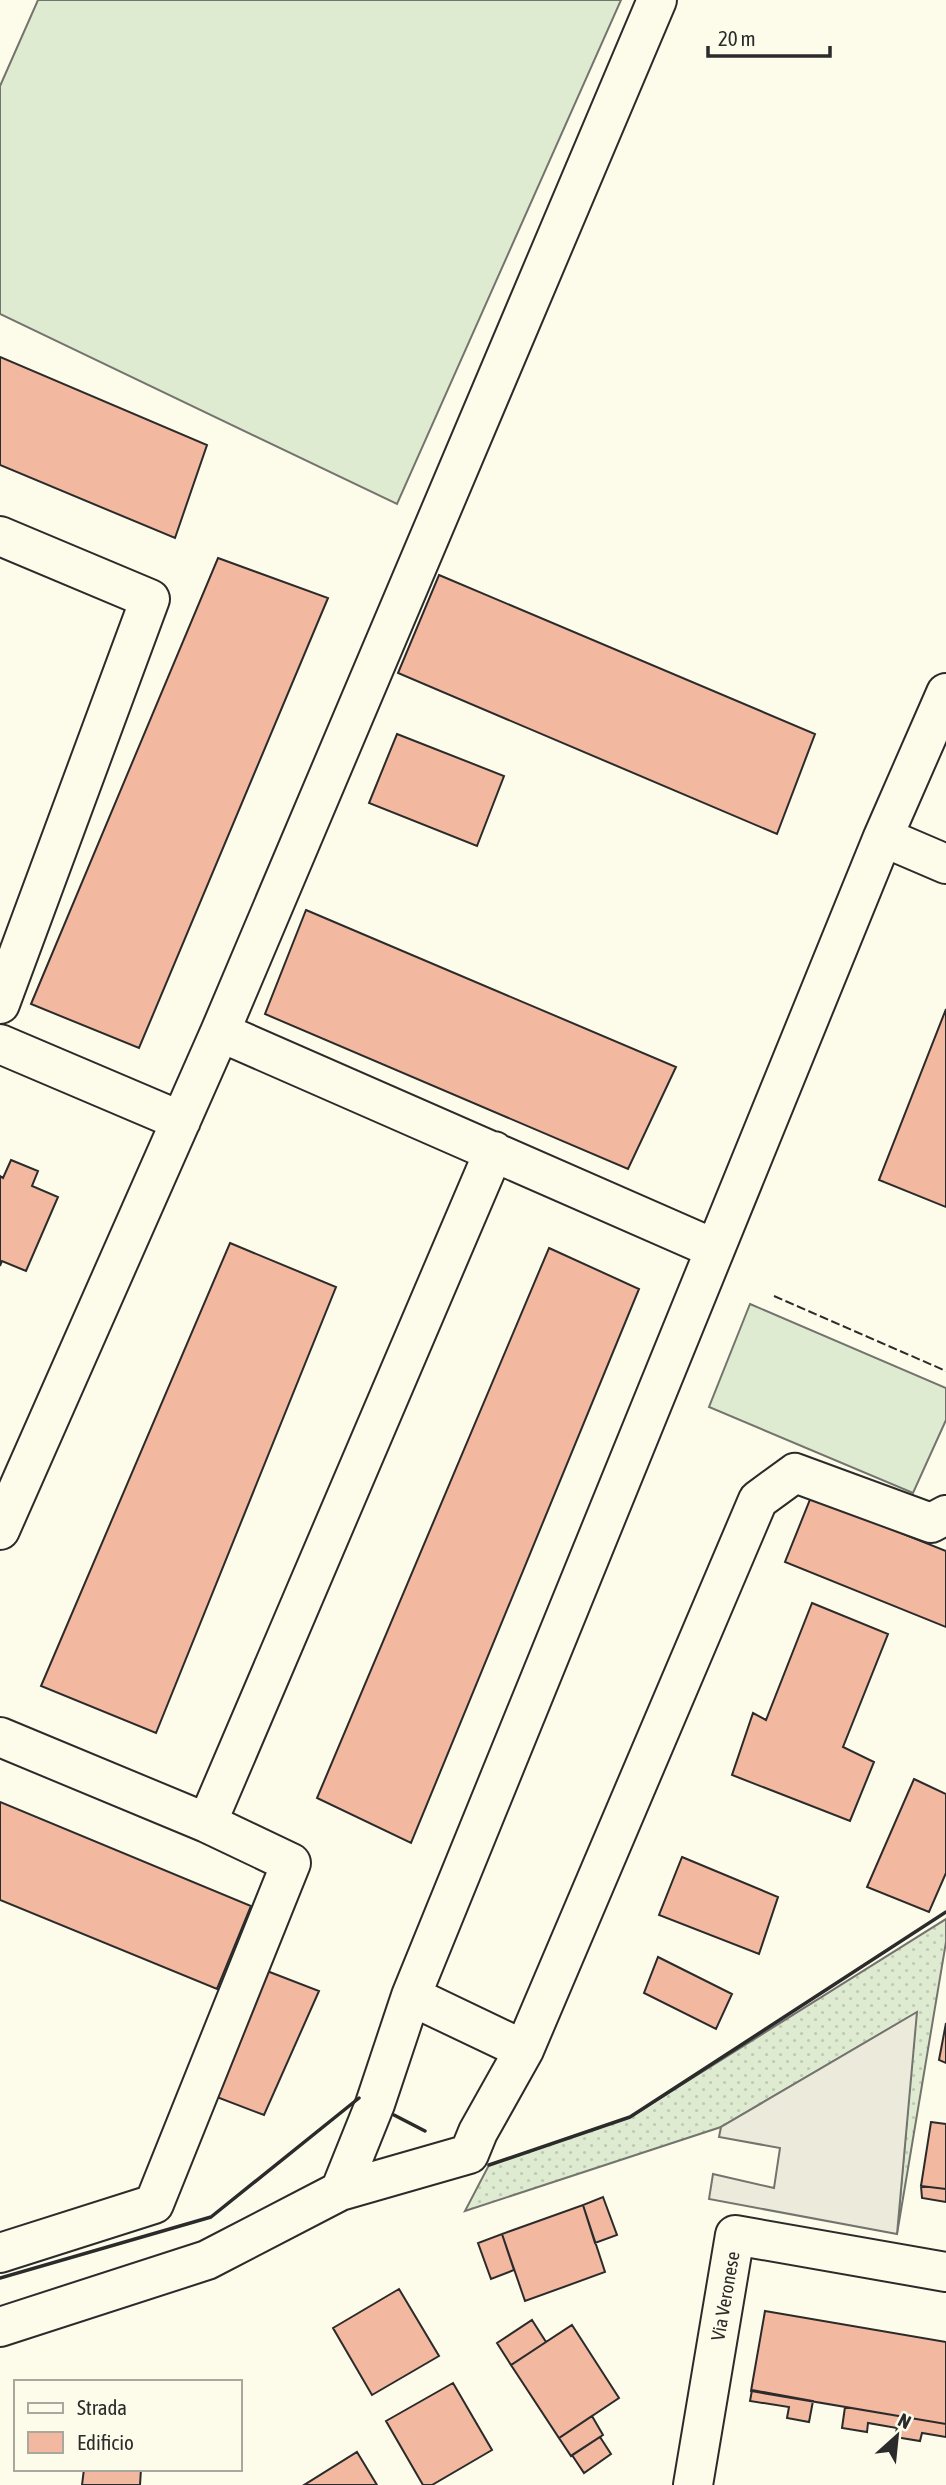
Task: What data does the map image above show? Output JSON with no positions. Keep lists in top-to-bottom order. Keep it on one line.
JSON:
{"streets":{"street":["Via Veronese"]},"legend":["Strada","Edificio"],"scale_bar":"20 m","north":"top right"}
